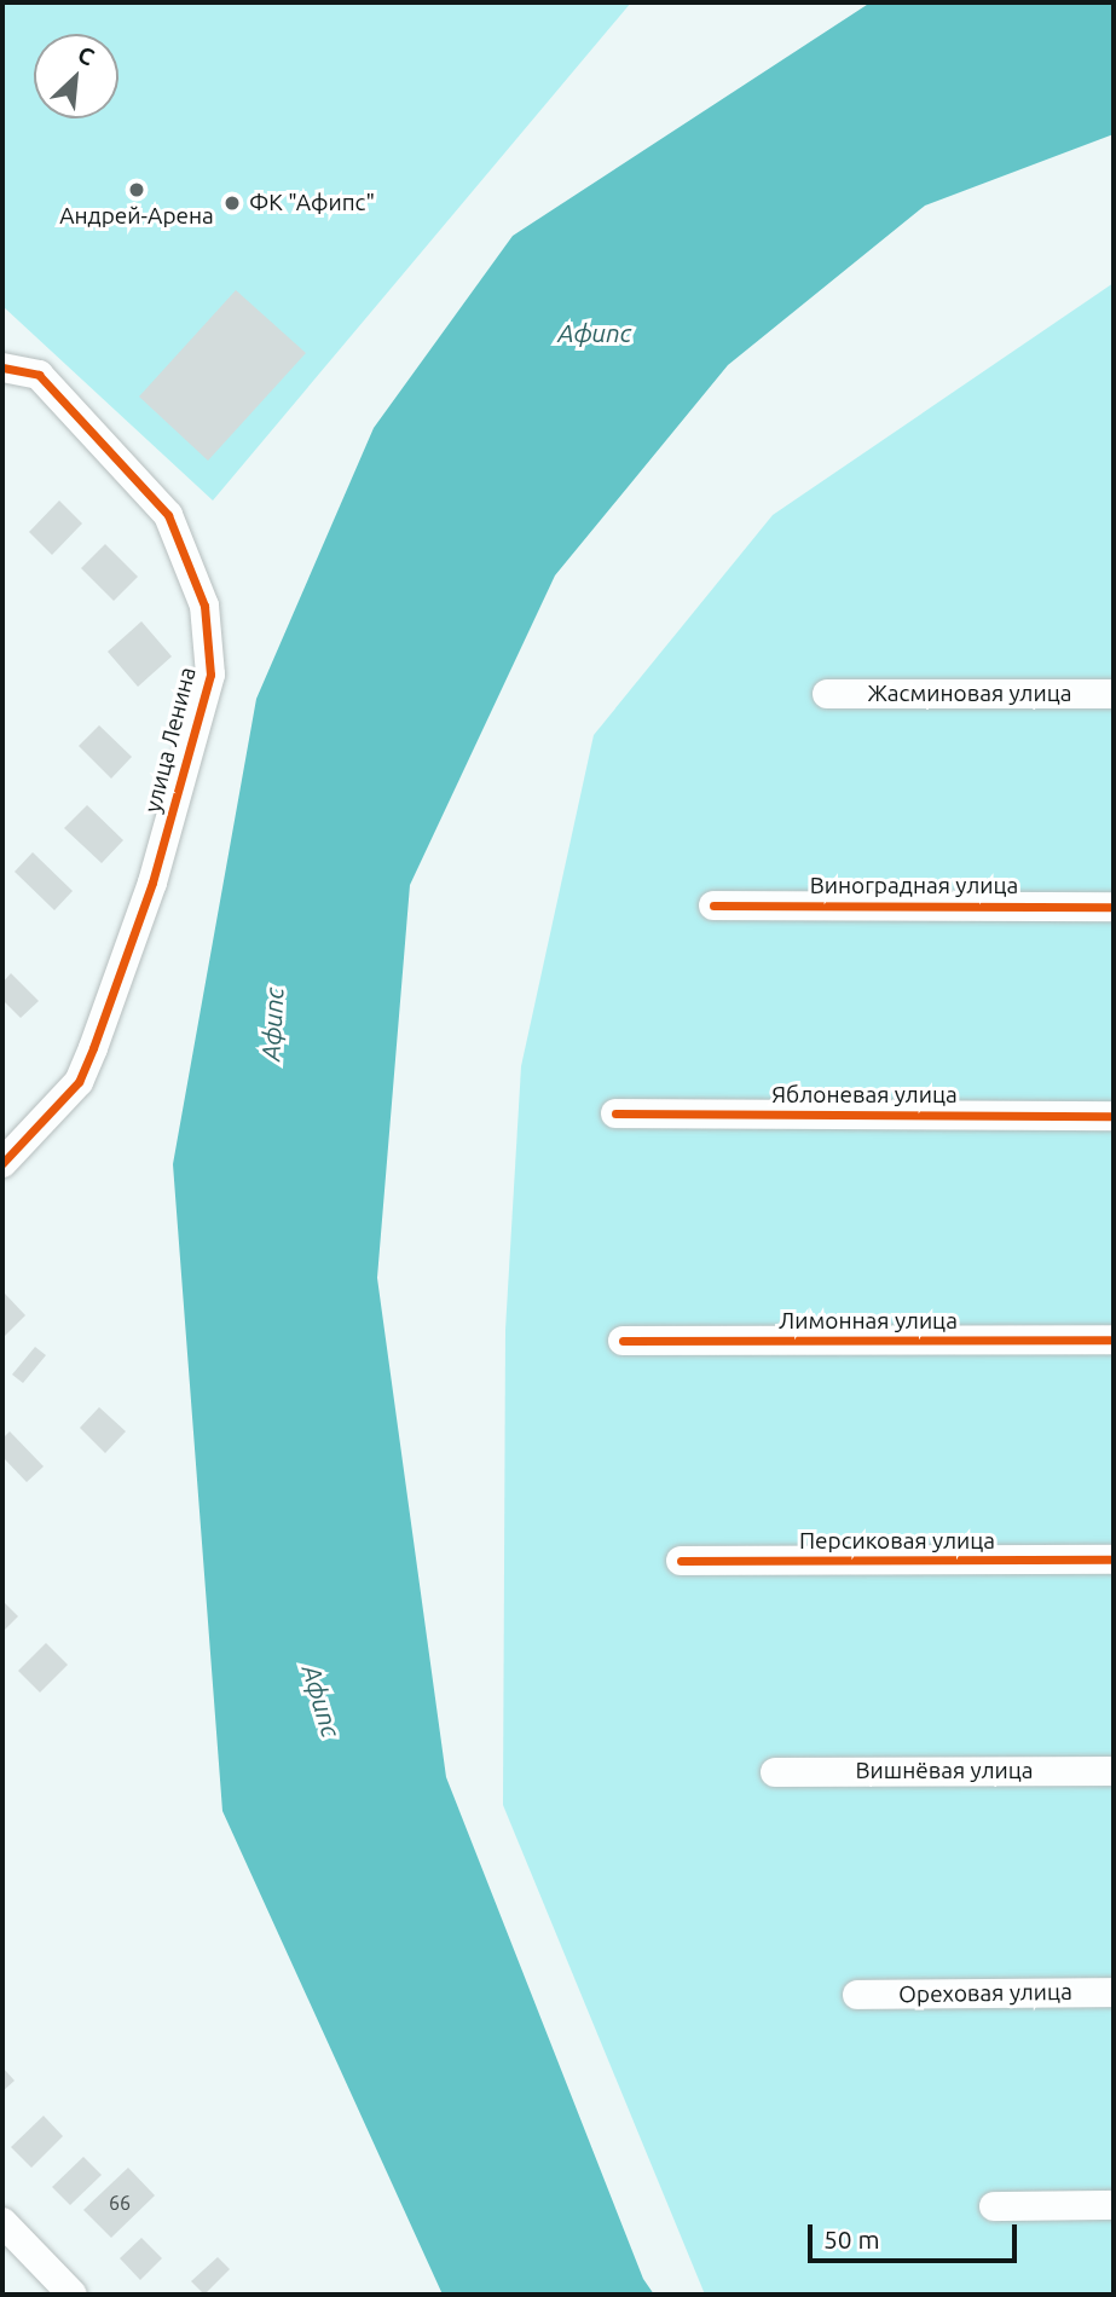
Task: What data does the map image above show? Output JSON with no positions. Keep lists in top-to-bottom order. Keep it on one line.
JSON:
{"streets":{"street":["Жасминовая улица","улица Ленина","Виноградная улица","Яблоневая улица","Лимонная улица","Персиковая улица","Вишнёвая улица","Ореховая улица"]},"water":["Афипс"],"places":["Андрей-Арена","ФК \"Афипс\""],"house_numbers":["66"],"scale_bar":"50 m","north":"top right"}
